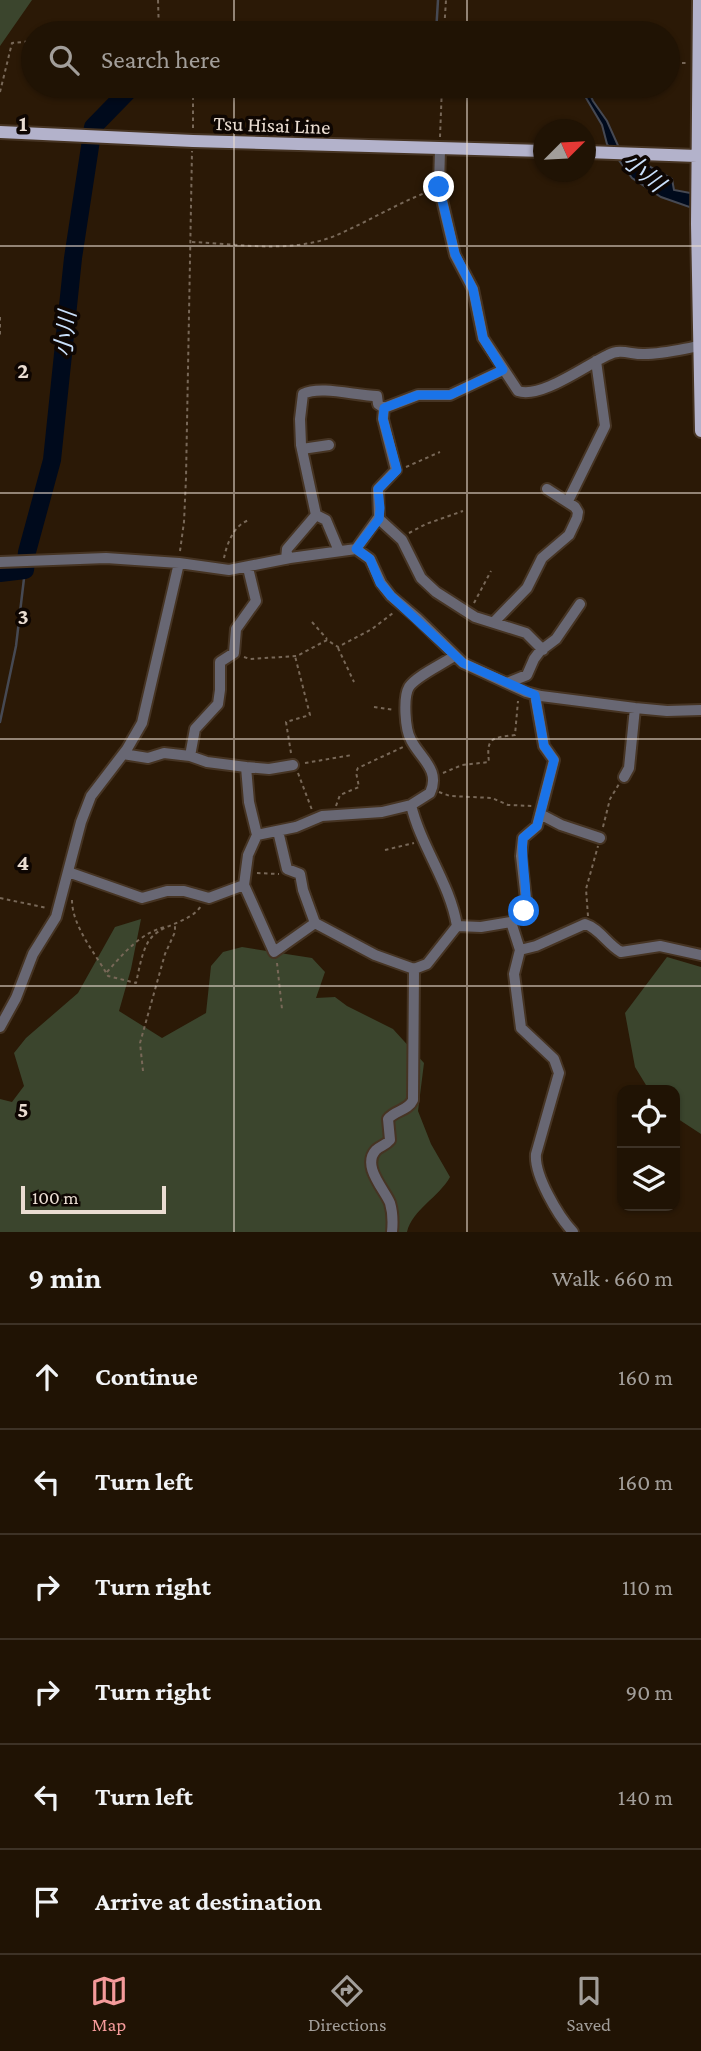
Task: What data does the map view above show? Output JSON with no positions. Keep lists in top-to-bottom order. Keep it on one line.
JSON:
{"streets":{"main road":["Tsu Hisai Line"]},"water":["小川"],"scale_bar":"100 m","north":"top right","page":{"search":"Search here","scale":"100 m","heading":["9 min","Walk · 660 m"],"list":[["Continue","160 m"],["Turn left","160 m"],["Turn right","110 m"],["Turn right","90 m"],["Turn left","140 m"],"Arrive at destination"],"nav":["Map","Directions","Saved"]},"grid":{"rows":["1","2","3","4","5"]}}
